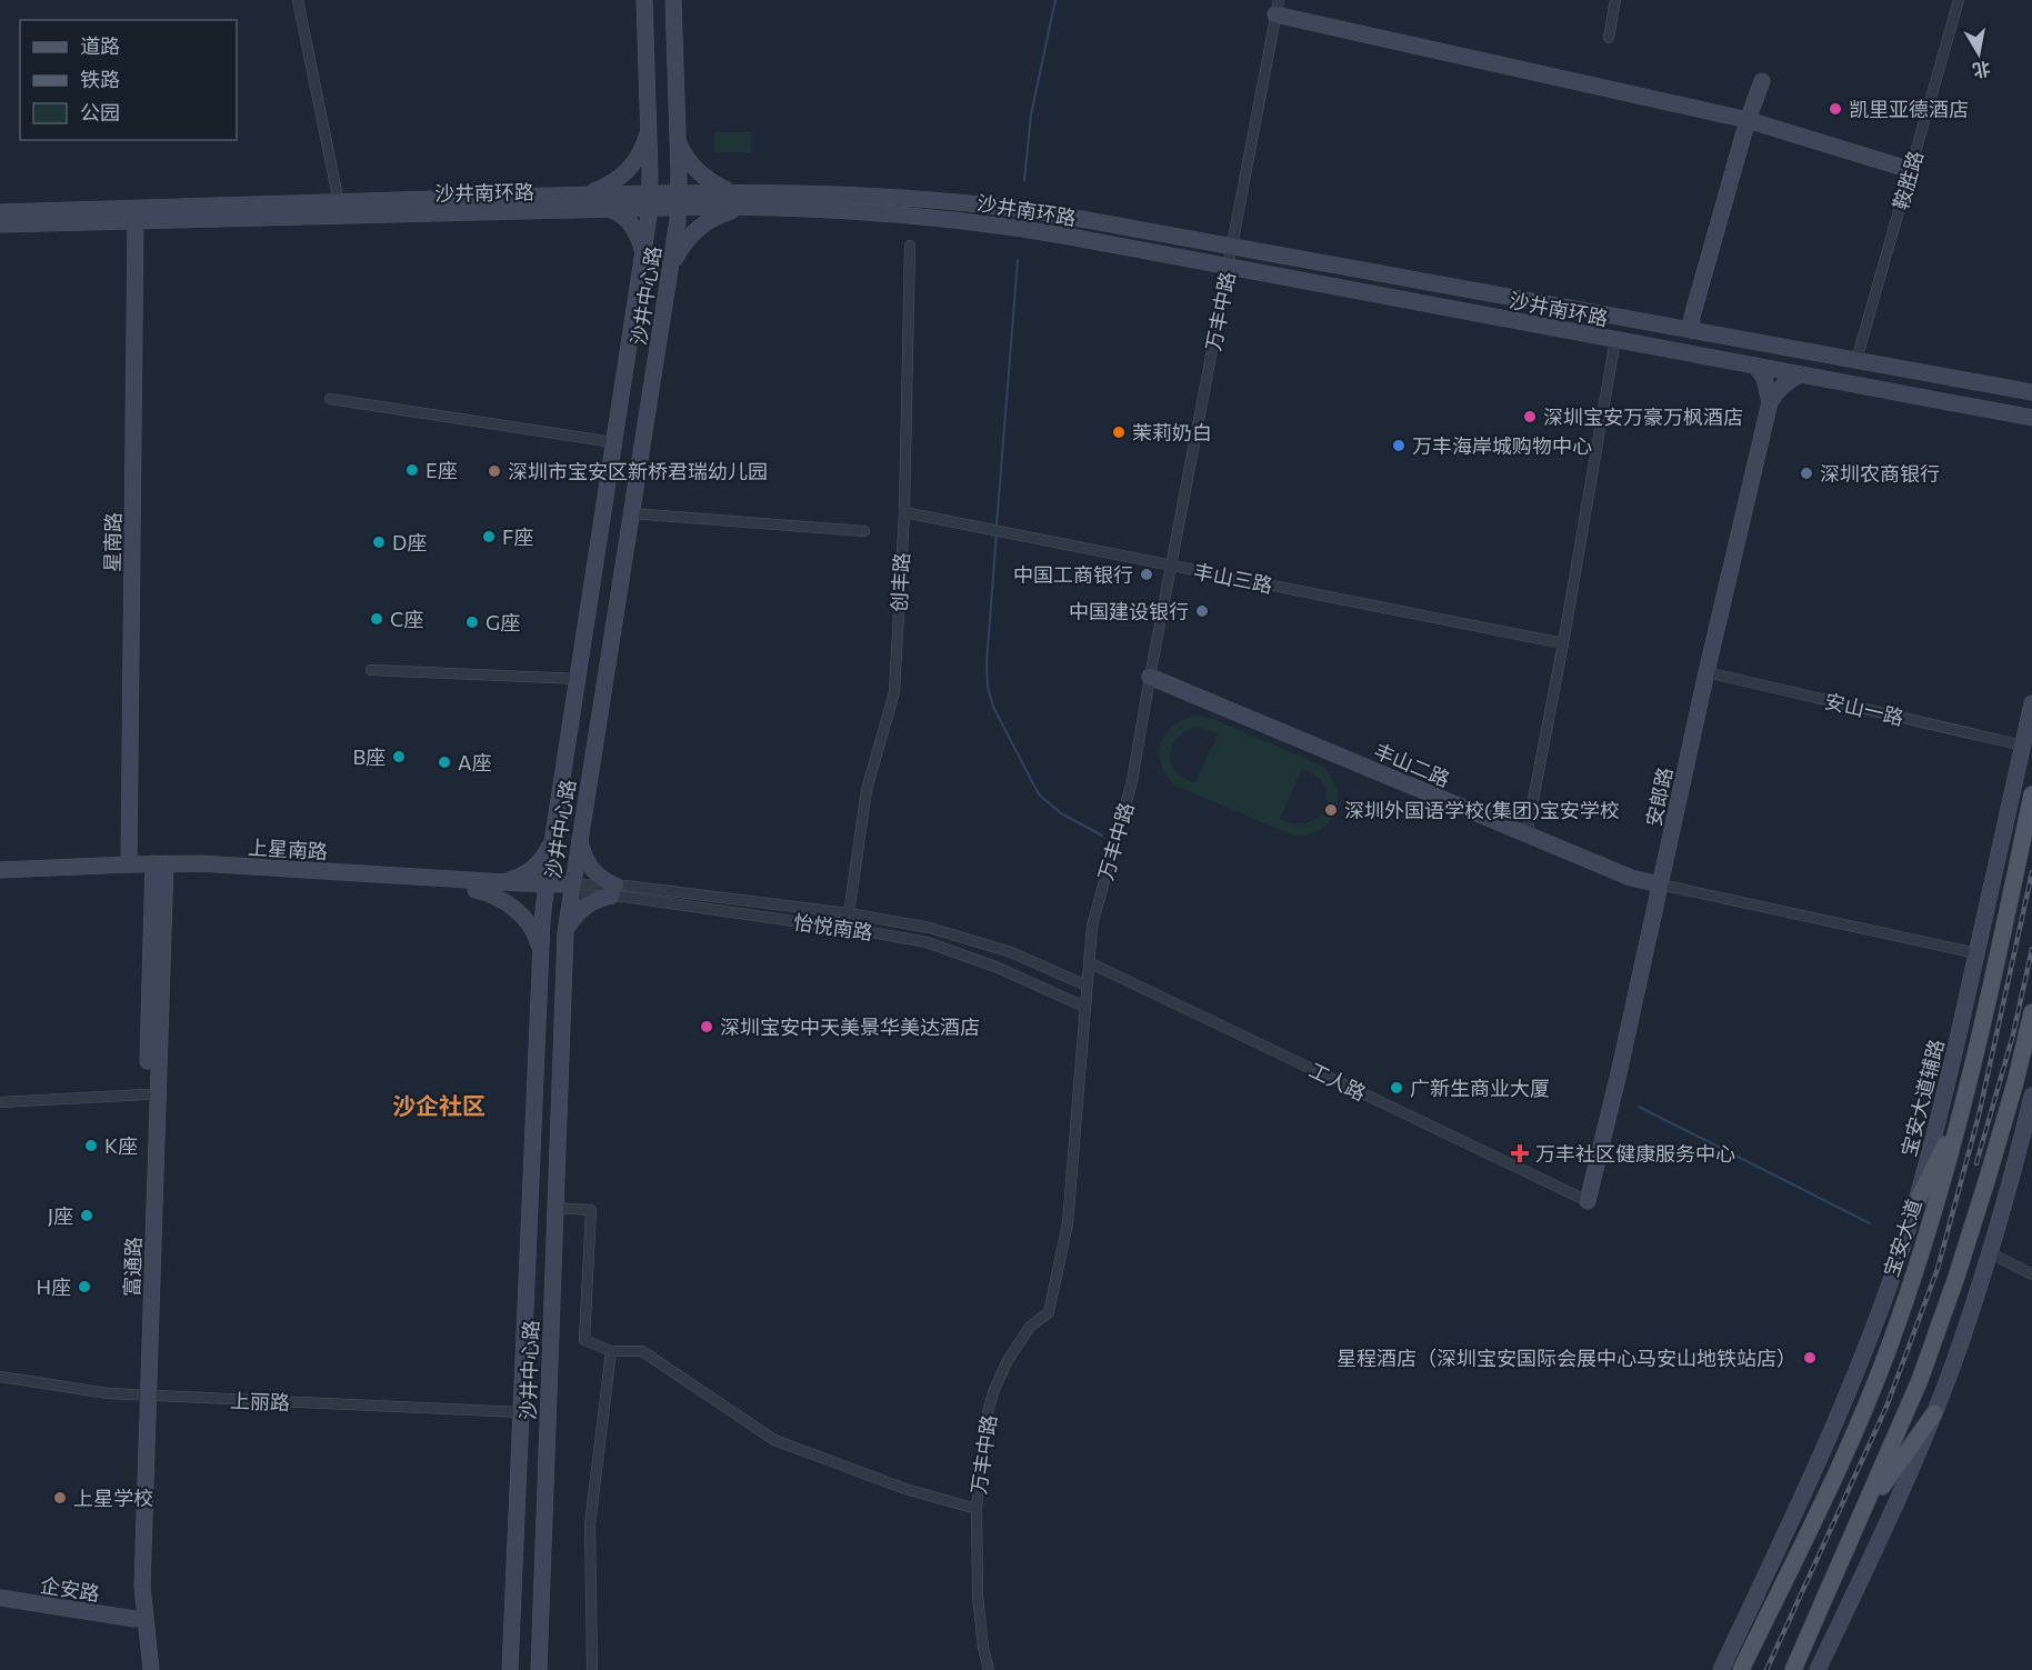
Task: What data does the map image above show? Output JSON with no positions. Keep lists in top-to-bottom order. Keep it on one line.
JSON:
{"streets":{"main road":["宝安大道"],"street":["鞍胜路","沙井南环路","沙井中心路","万丰中路","星南路","丰山三路","创丰路","安山一路","丰山二路","安郎路","上星南路","怡悦南路","工人路","宝安大道辅路","富通路","上丽路","企安路"]},"crossings":[["鞍胜路","沙井南环路"],["沙井南环路","沙井中心路"],["沙井南环路","万丰中路"],["沙井南环路","星南路"],["沙井中心路","上星南路"],["沙井中心路","怡悦南路"],["沙井中心路","上丽路"],["万丰中路","丰山三路"],["万丰中路","丰山二路"],["万丰中路","怡悦南路"],["万丰中路","工人路"],["星南路","上星南路"],["丰山三路","创丰路"],["创丰路","怡悦南路"],["安山一路","安郎路"],["安山一路","宝安大道辅路"],["丰山二路","安郎路"],["安郎路","工人路"],["上星南路","怡悦南路"],["上星南路","富通路"],["富通路","上丽路"],["富通路","企安路"]],"districts":["沙企社区"],"places":{"other":["凯里亚德酒店","深圳宝安万豪万枫酒店","茉莉奶白","万丰海岸城购物中心","E座","深圳市宝安区新桥君瑞幼儿园","深圳农商银行","F座","D座","中国工商银行","中国建设银行","C座","G座","B座","A座","深圳外国语学校(集团)宝安学校","深圳宝安中天美景华美达酒店","广新生商业大厦","K座","J座","H座","星程酒店（深圳宝安国际会展中心马安山地铁站店）","上星学校"],"health":["万丰社区健康服务中心"]},"legend":["道路","铁路","公园"],"north":"bottom"}
